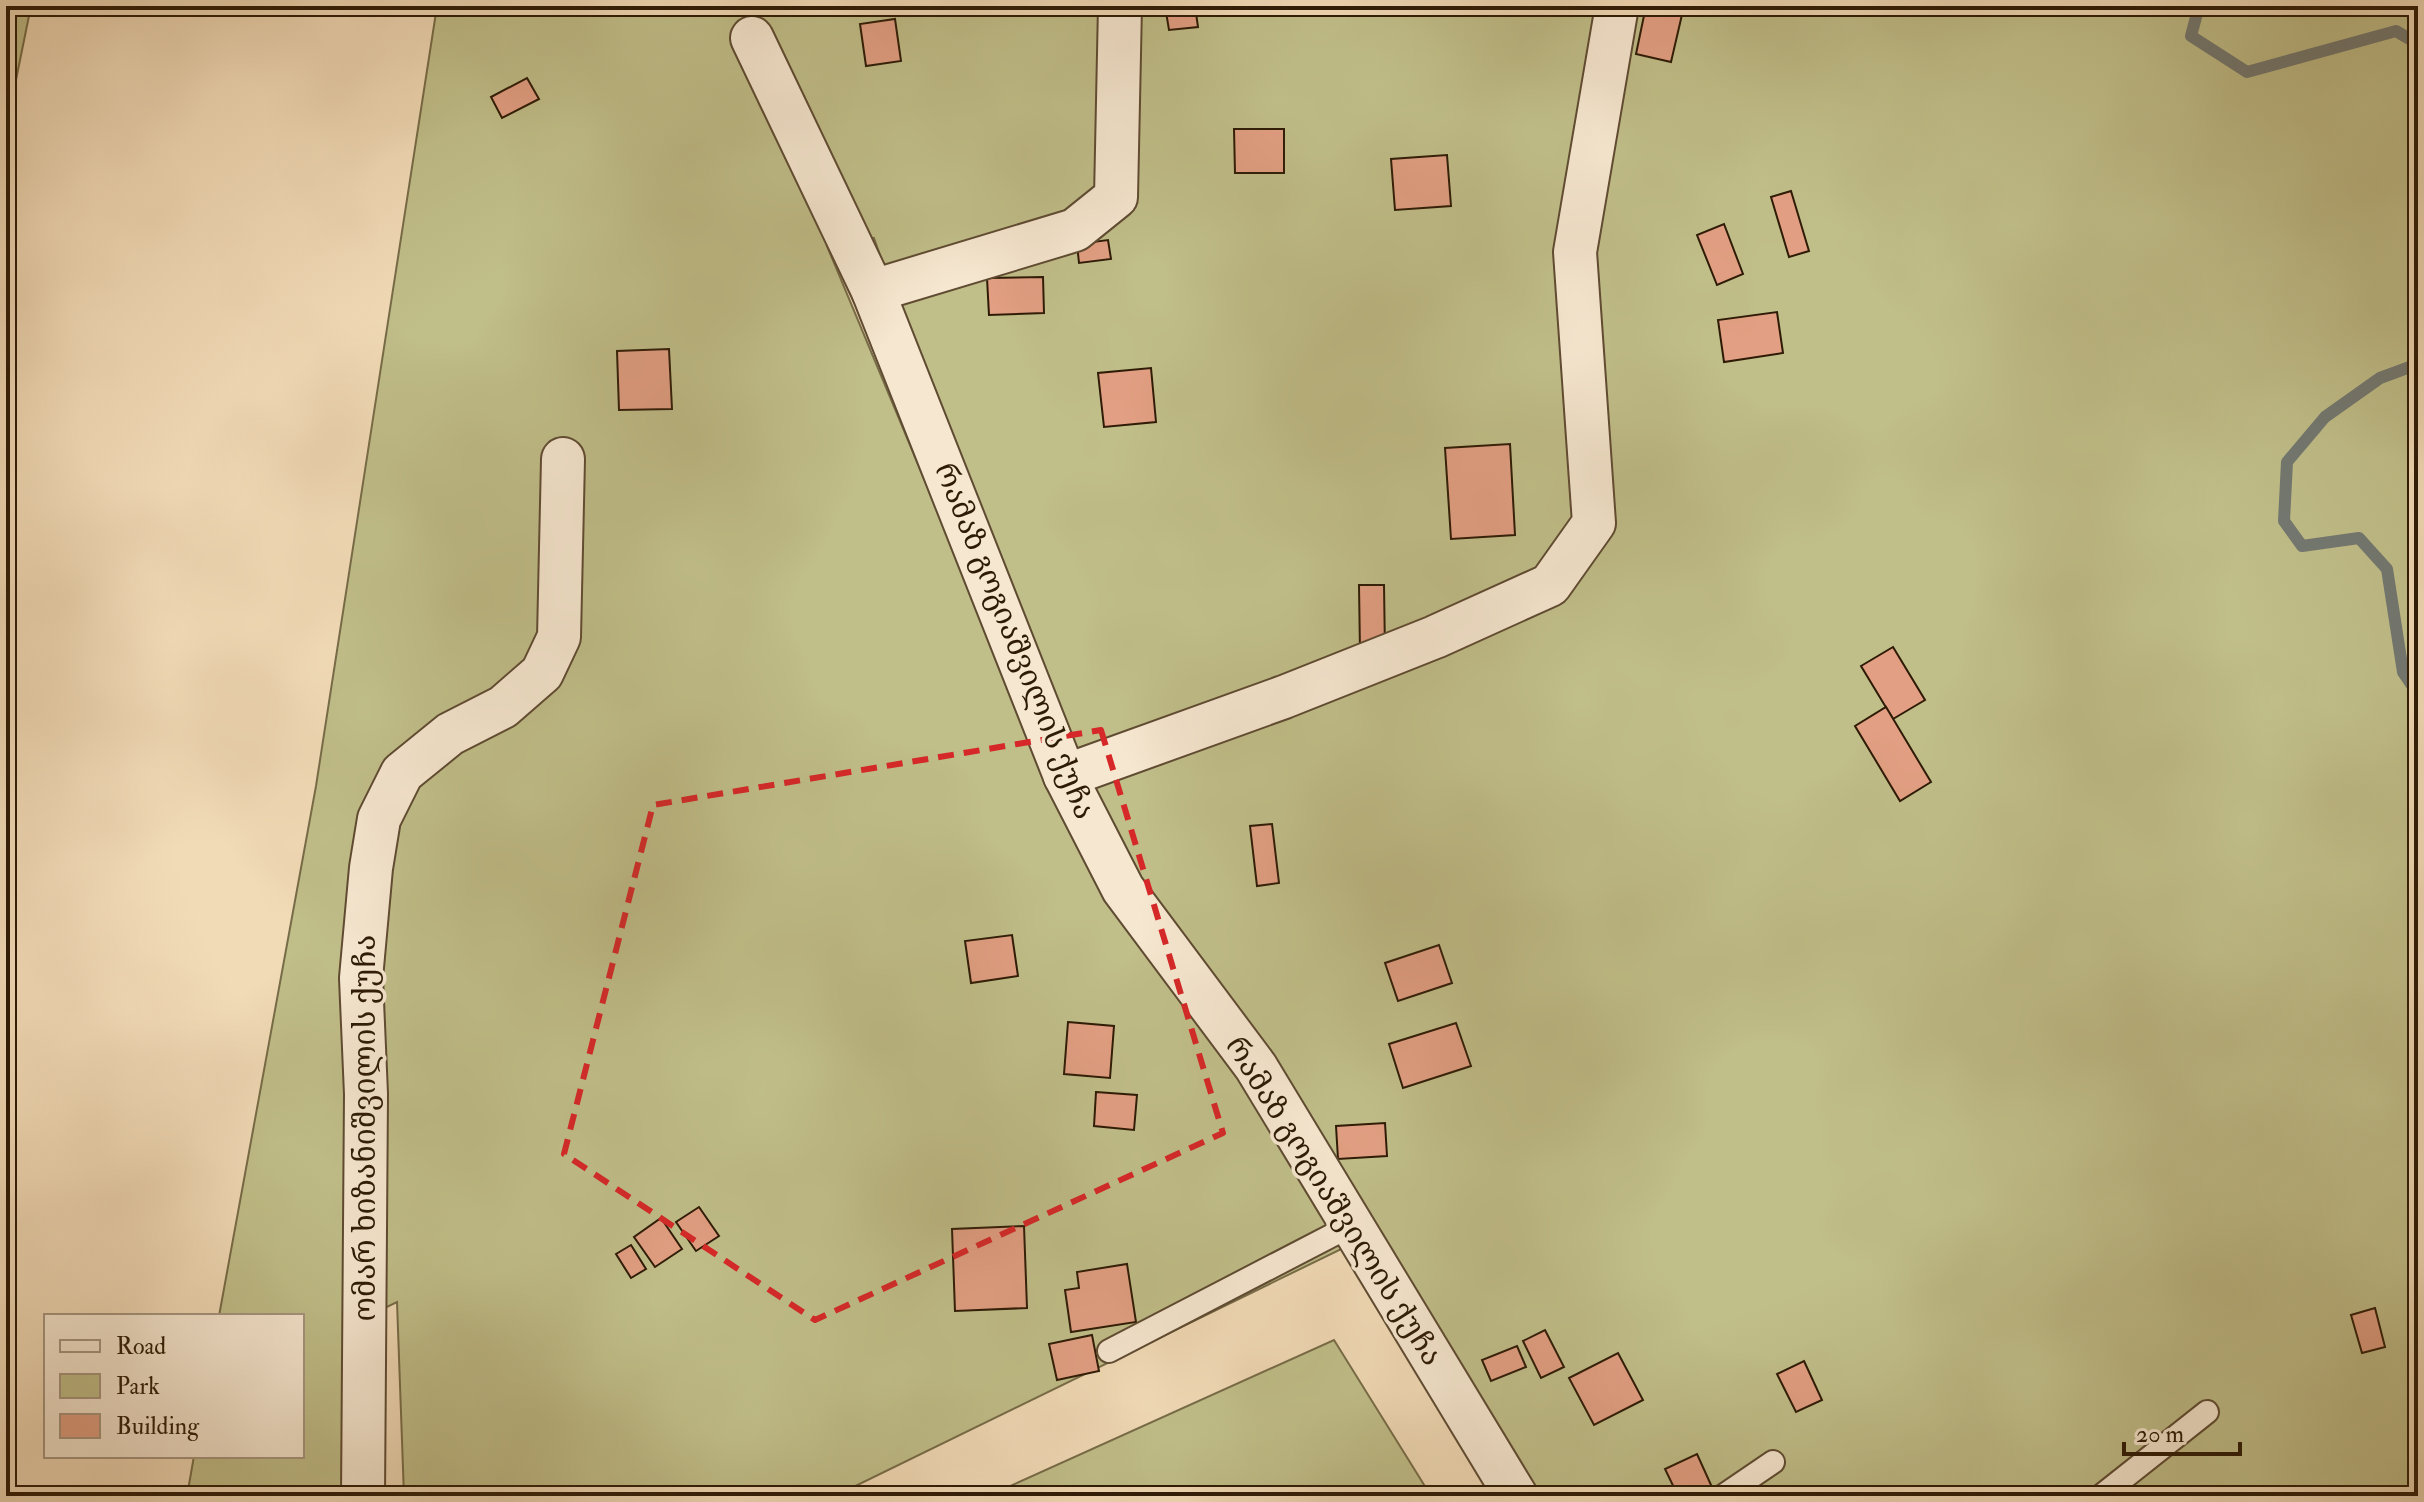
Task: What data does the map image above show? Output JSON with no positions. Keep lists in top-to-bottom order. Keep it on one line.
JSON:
{"streets":{"street":["რამაზ გოგიაშვილის ქუჩა","ომარ ხიზანიშვილის ქუჩა"]},"legend":["Road","Park","Building"],"scale_bar":"20 m"}
